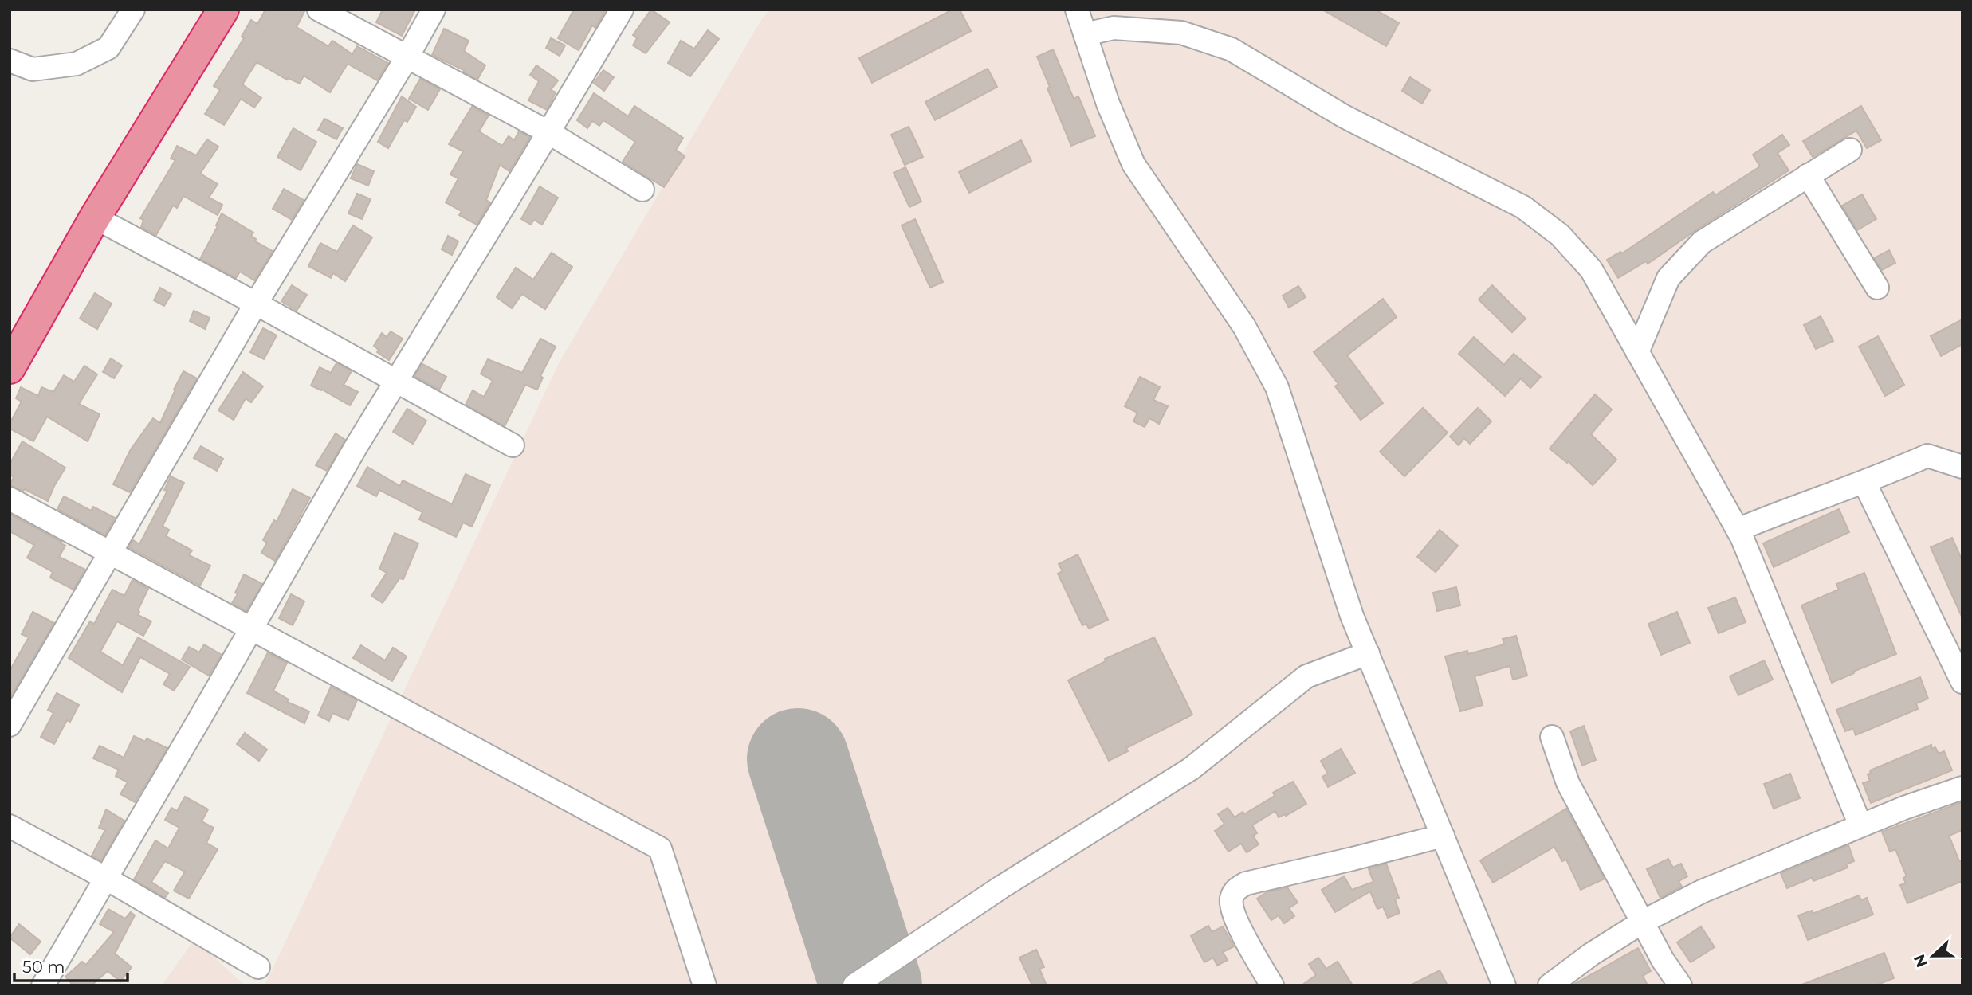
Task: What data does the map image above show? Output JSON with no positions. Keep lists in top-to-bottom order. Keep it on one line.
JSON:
{"scale_bar":"50 m","north":"left"}
